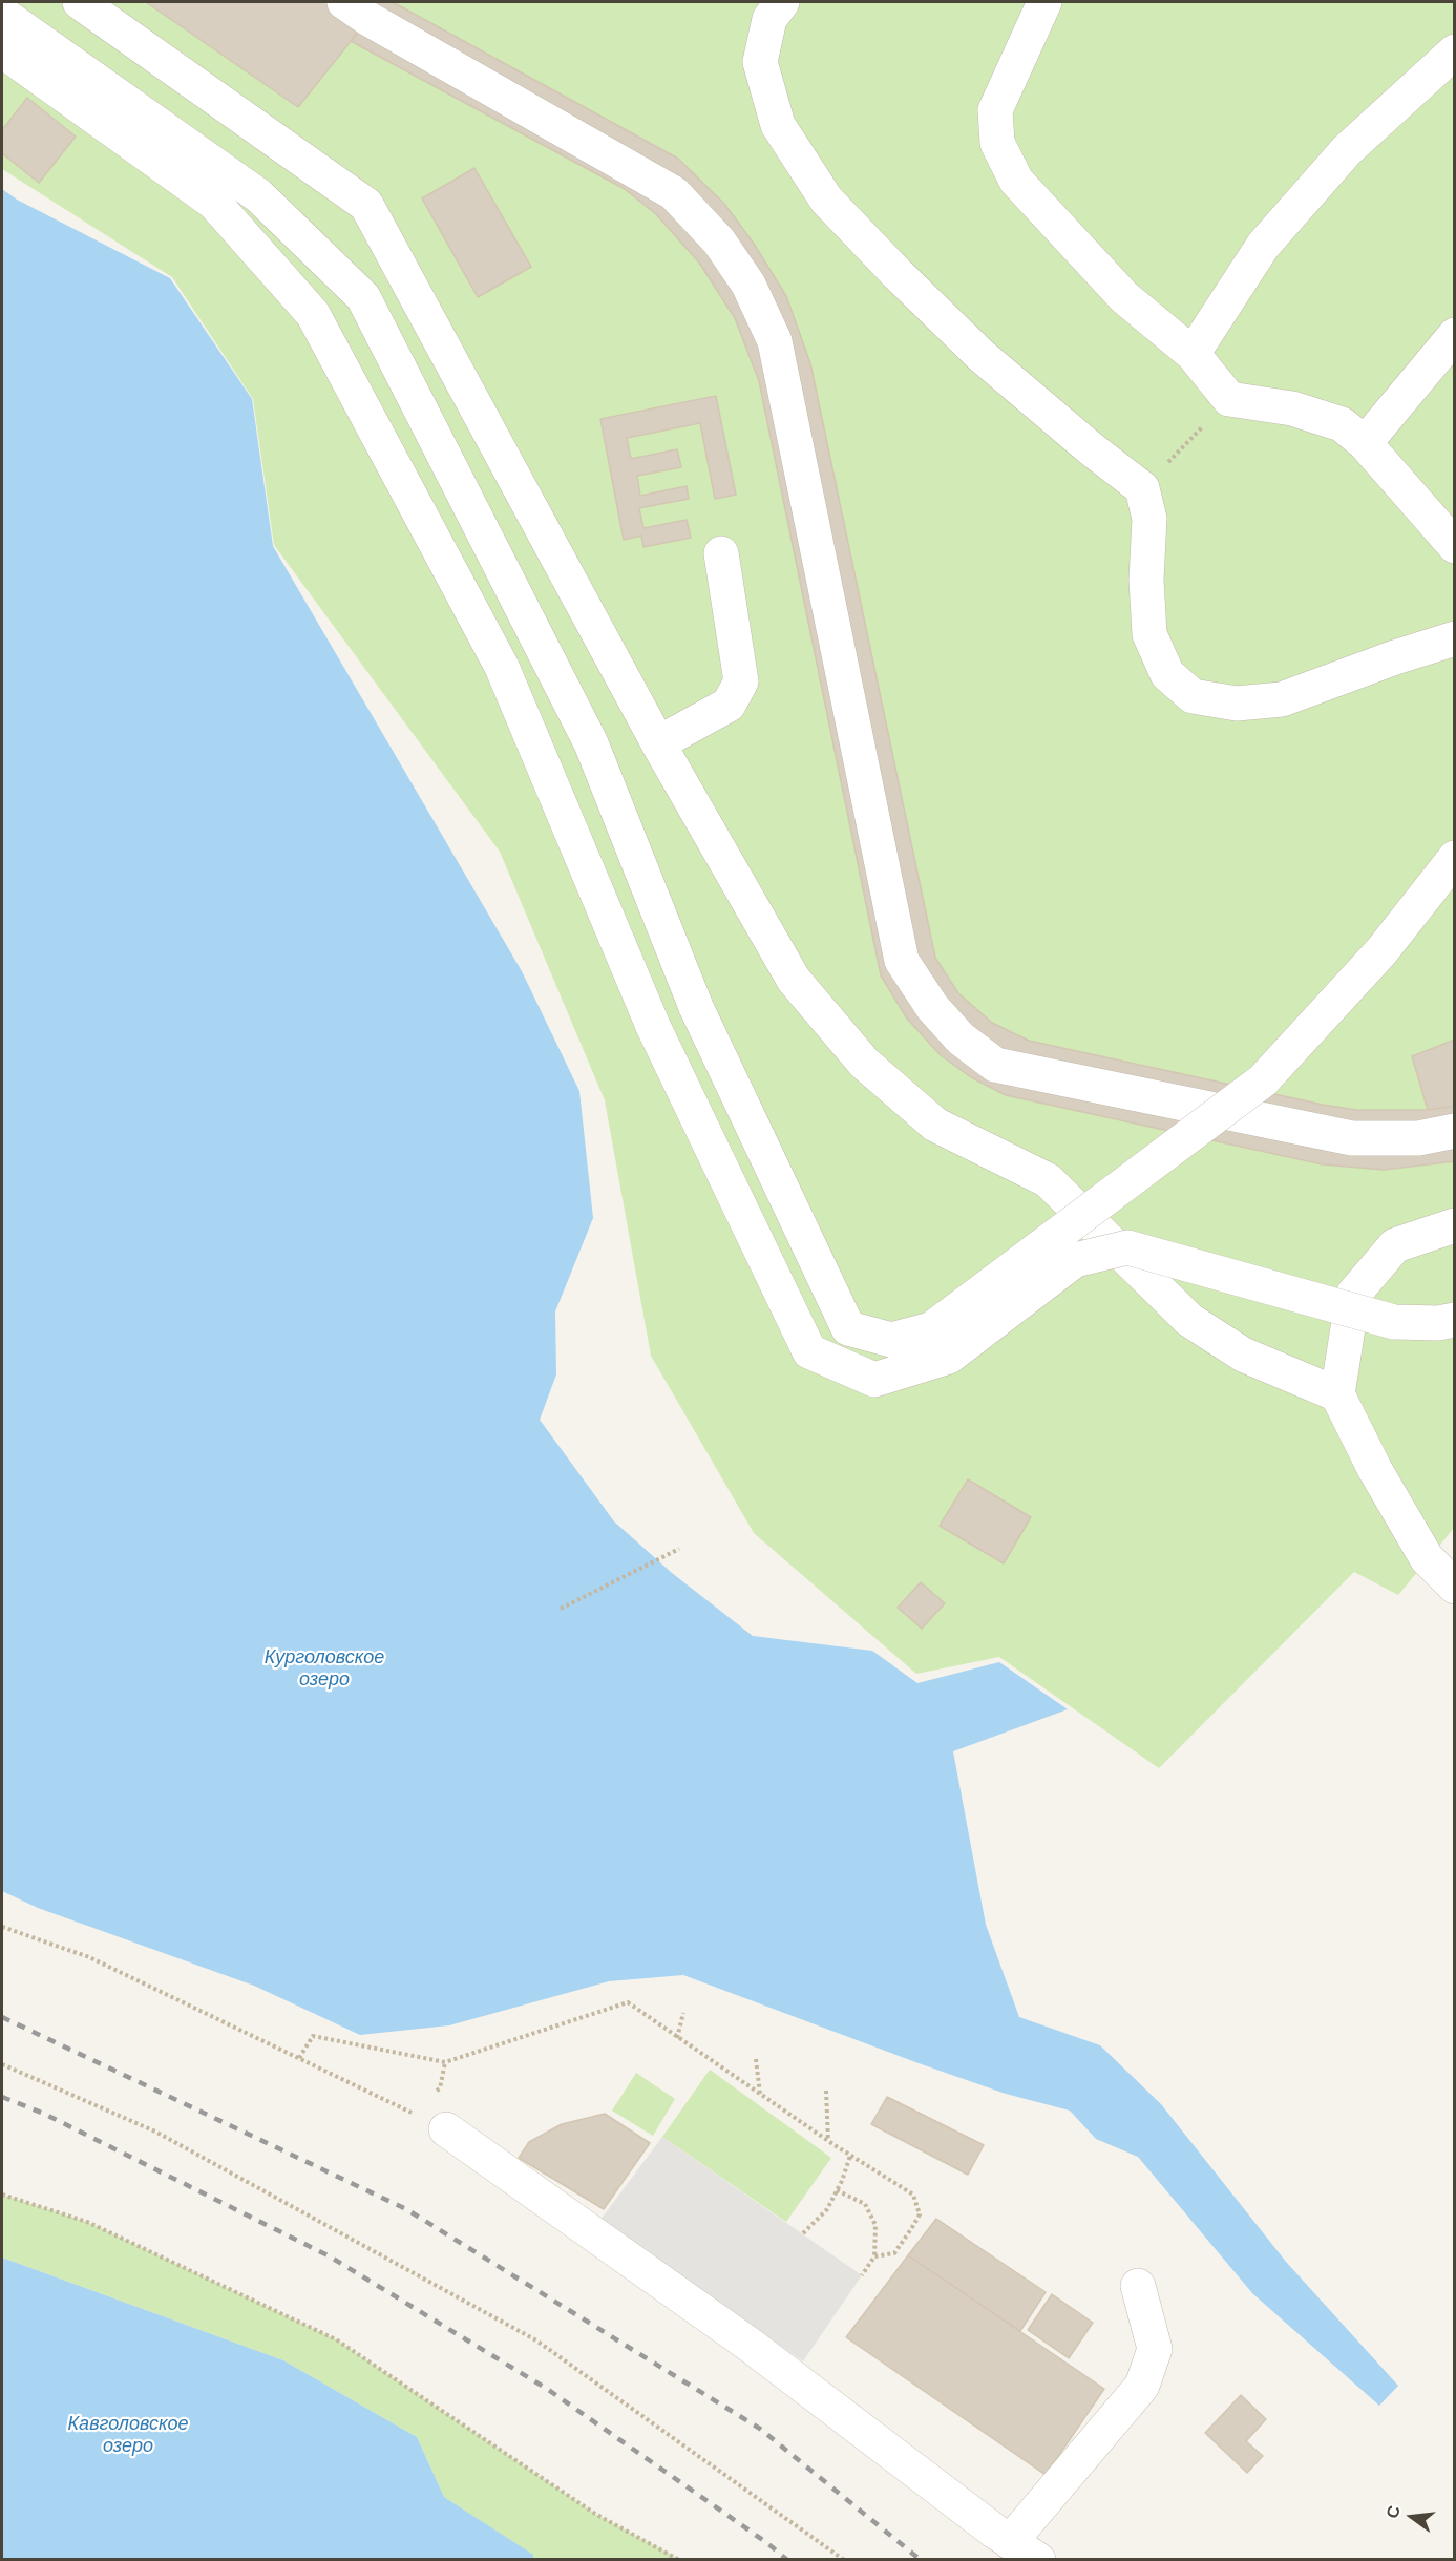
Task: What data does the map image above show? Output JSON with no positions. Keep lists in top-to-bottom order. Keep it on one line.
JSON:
{"water":["Курголовское озеро","Кавголовское озеро"],"north":"left"}
